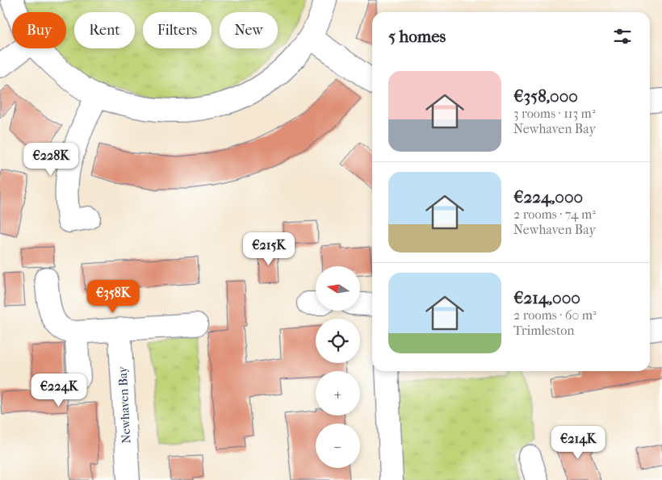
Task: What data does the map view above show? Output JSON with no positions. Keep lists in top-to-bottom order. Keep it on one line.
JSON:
{"streets":{"street":["Newhaven Bay"]},"north":"left","page":{"chip":["Buy","Rent","Filters","New"],"heading":"5 homes","list":[{"name":"€358,000","note":"3 rooms · 113 m² · Newhaven Bay"},{"name":"€224,000","note":"2 rooms · 74 m² · Newhaven Bay"},{"name":"€214,000","note":"2 rooms · 60 m² · Trimleston"}],"price":["€228K","€215K","€358K","€224K","€214K"],"map_buttons":["+","−"]}}
